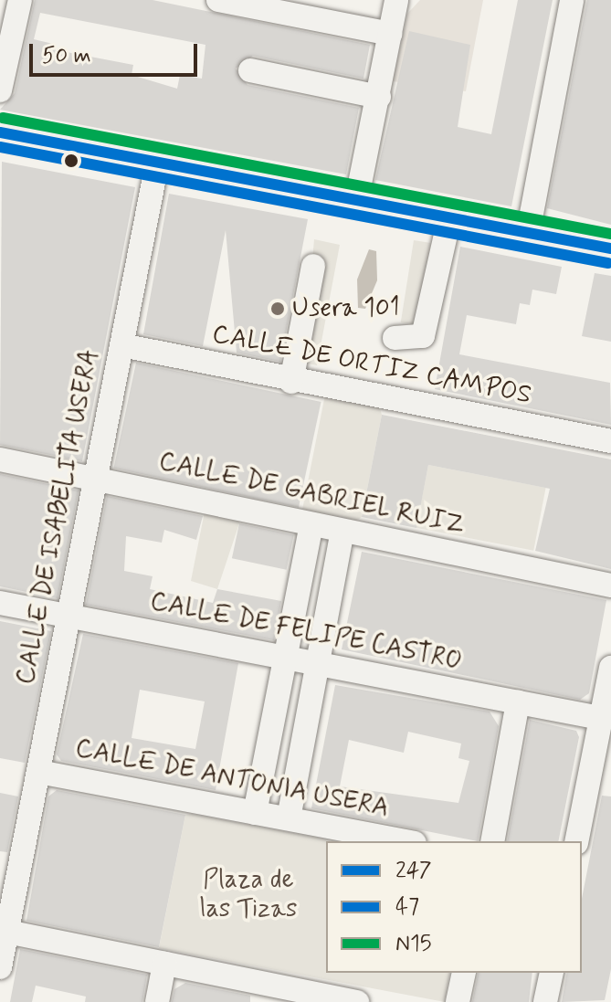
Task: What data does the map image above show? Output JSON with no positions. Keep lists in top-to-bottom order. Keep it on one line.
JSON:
{"streets":{"street":["CALLE DE ORTIZ CAMPOS","CALLE DE GABRIEL RUIZ","CALLE DE ISABELITA USERA","CALLE DE FELIPE CASTRO","CALLE DE ANTONIA USERA"]},"crossings":[["CALLE DE ORTIZ CAMPOS","CALLE DE ISABELITA USERA"],["CALLE DE GABRIEL RUIZ","CALLE DE ISABELITA USERA"],["CALLE DE ISABELITA USERA","CALLE DE FELIPE CASTRO"],["CALLE DE ISABELITA USERA","CALLE DE ANTONIA USERA"]],"parks":["Plaza de las Tizas"],"places":["Usera 101"],"lines":["transit line N15","transit line 247","transit line 47"],"legend":["247","47","N15"],"scale_bar":"50 m"}
